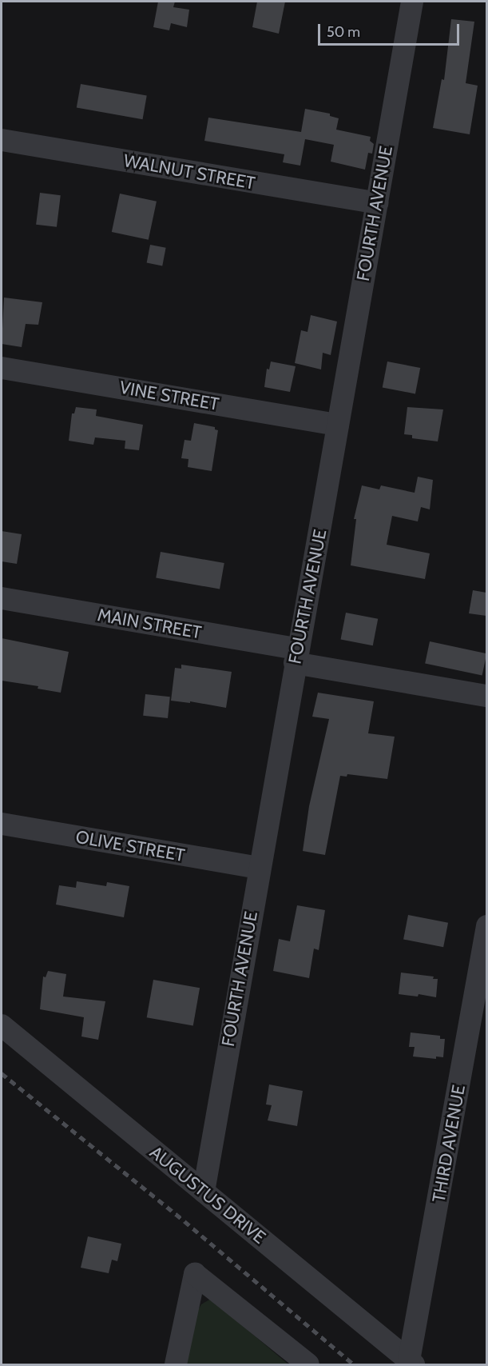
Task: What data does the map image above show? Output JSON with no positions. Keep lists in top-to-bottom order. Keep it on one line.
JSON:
{"streets":{"street":["WALNUT STREET","FOURTH AVENUE","VINE STREET","MAIN STREET","OLIVE STREET","THIRD AVENUE","AUGUSTUS DRIVE"]},"crossings":[["WALNUT STREET","FOURTH AVENUE"],["FOURTH AVENUE","VINE STREET"],["FOURTH AVENUE","MAIN STREET"],["FOURTH AVENUE","OLIVE STREET"],["FOURTH AVENUE","AUGUSTUS DRIVE"],["THIRD AVENUE","AUGUSTUS DRIVE"]],"scale_bar":"50 m"}
